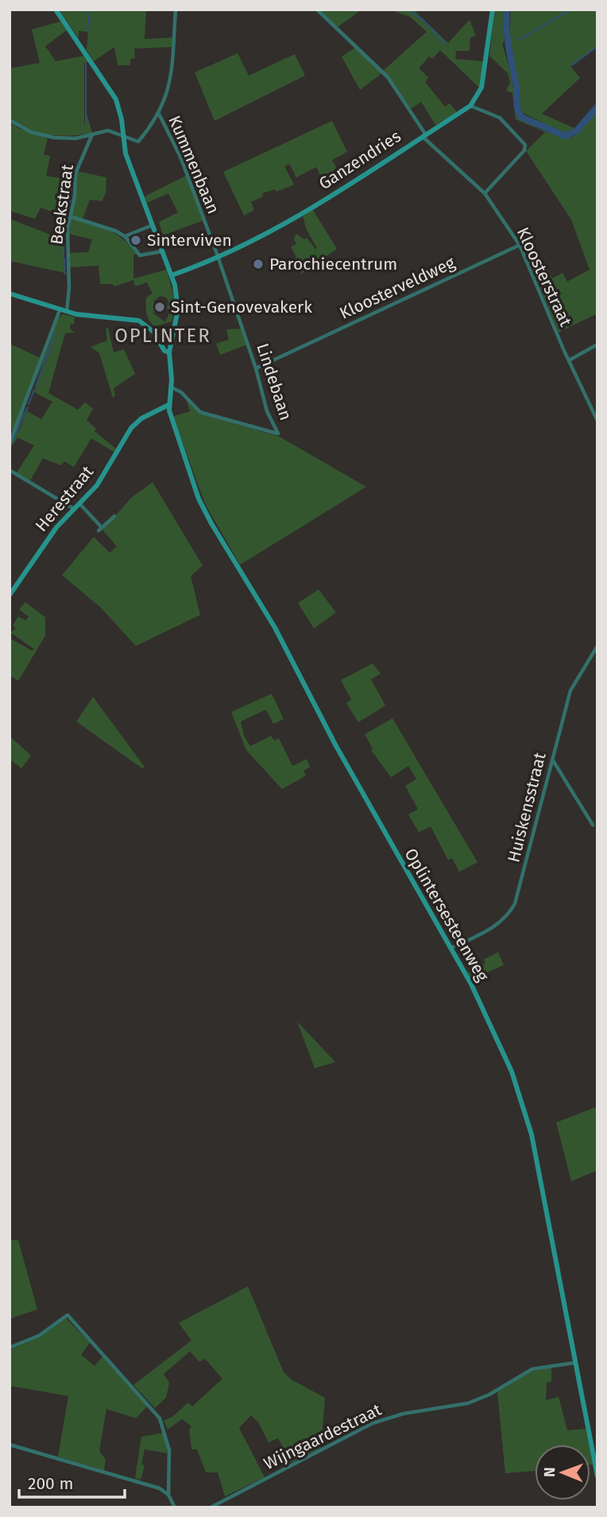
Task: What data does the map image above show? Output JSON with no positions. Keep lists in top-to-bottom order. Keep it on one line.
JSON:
{"streets":{"street":["Ganzendries","Kummenbaan","Beekstraat","Kloosterstraat","Kloosterveldweg","Lindebaan","Herestraat","Huiskensstraat","Oplintersesteenweg","Wijngaardestraat"]},"crossings":[["Ganzendries","Kummenbaan"],["Ganzendries","Kloosterstraat"],["Ganzendries","Lindebaan"],["Kummenbaan","Lindebaan"],["Kloosterstraat","Kloosterveldweg"],["Kloosterveldweg","Lindebaan"],["Herestraat","Oplintersesteenweg"],["Huiskensstraat","Oplintersesteenweg"],["Oplintersesteenweg","Wijngaardestraat"]],"districts":["OPLINTER"],"places":["Sinterviven","Parochiecentrum","Sint-Genovevakerk"],"scale_bar":"200 m","north":"left"}
